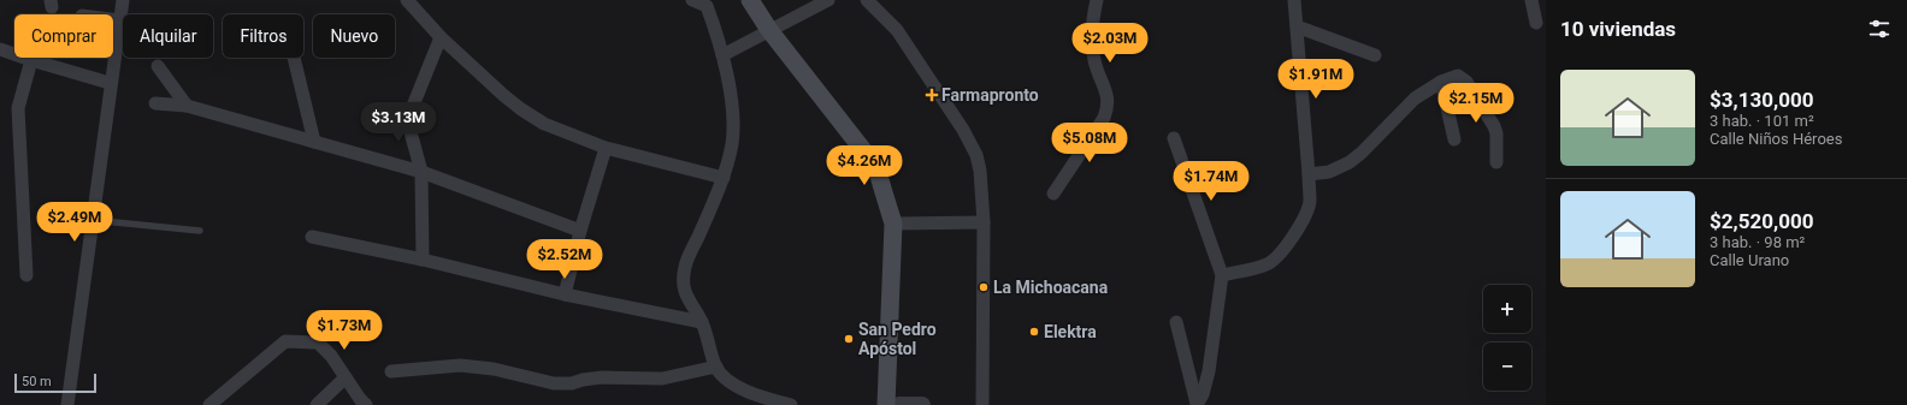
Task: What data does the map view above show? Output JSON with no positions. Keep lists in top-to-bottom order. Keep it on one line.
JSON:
{"places":{"health":["Farmapronto"],"other":["La Michoacana","Elektra","San Pedro Apóstol"]},"scale_bar":"50 m","page":{"heading":"10 viviendas","chip":["Comprar","Alquilar","Filtros","Nuevo"],"price":["$2.03M","$1.91M","$2.15M","$3.13M","$5.08M","$4.26M","$1.74M","$2.49M","$2.52M","$1.73M"],"list":[{"name":"$3,130,000","note":"3 hab. · 101 m² · Calle Niños Héroes"},{"name":"$2,520,000","note":"3 hab. · 98 m² · Calle Urano"}],"map_buttons":["+","−"],"scale":"50 m"}}
